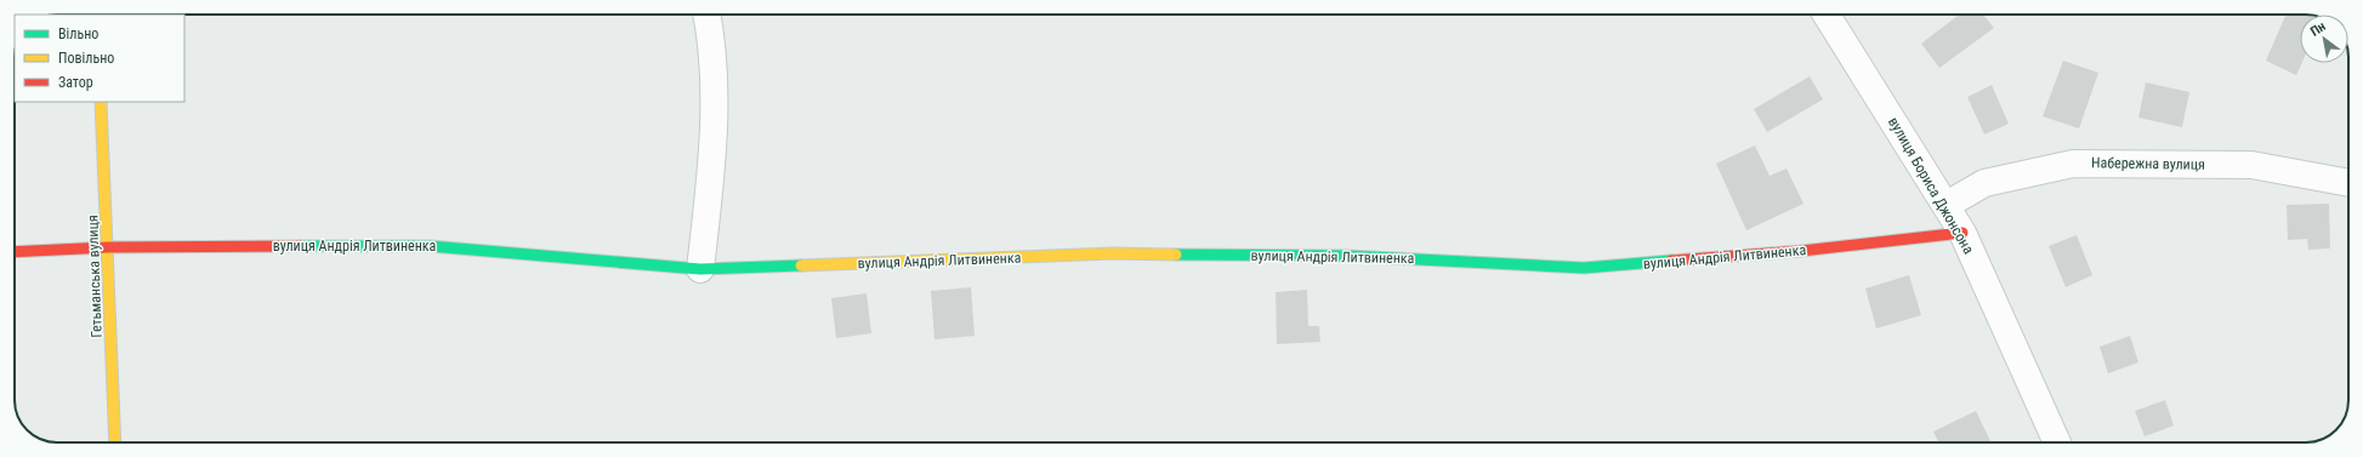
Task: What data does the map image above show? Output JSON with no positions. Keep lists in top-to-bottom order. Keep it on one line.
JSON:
{"streets":{"main road":["вулиця Андрія Литвиненка","Гетьманська вулиця"],"street":["Набережна вулиця","вулиця Бориса Джонсона"]},"crossings":[["Набережна вулиця","вулиця Бориса Джонсона"],["вулиця Бориса Джонсона","вулиця Андрія Литвиненка"],["вулиця Андрія Литвиненка","Гетьманська вулиця"]],"legend":["Вільно","Повільно","Затор"],"north":"top left"}
